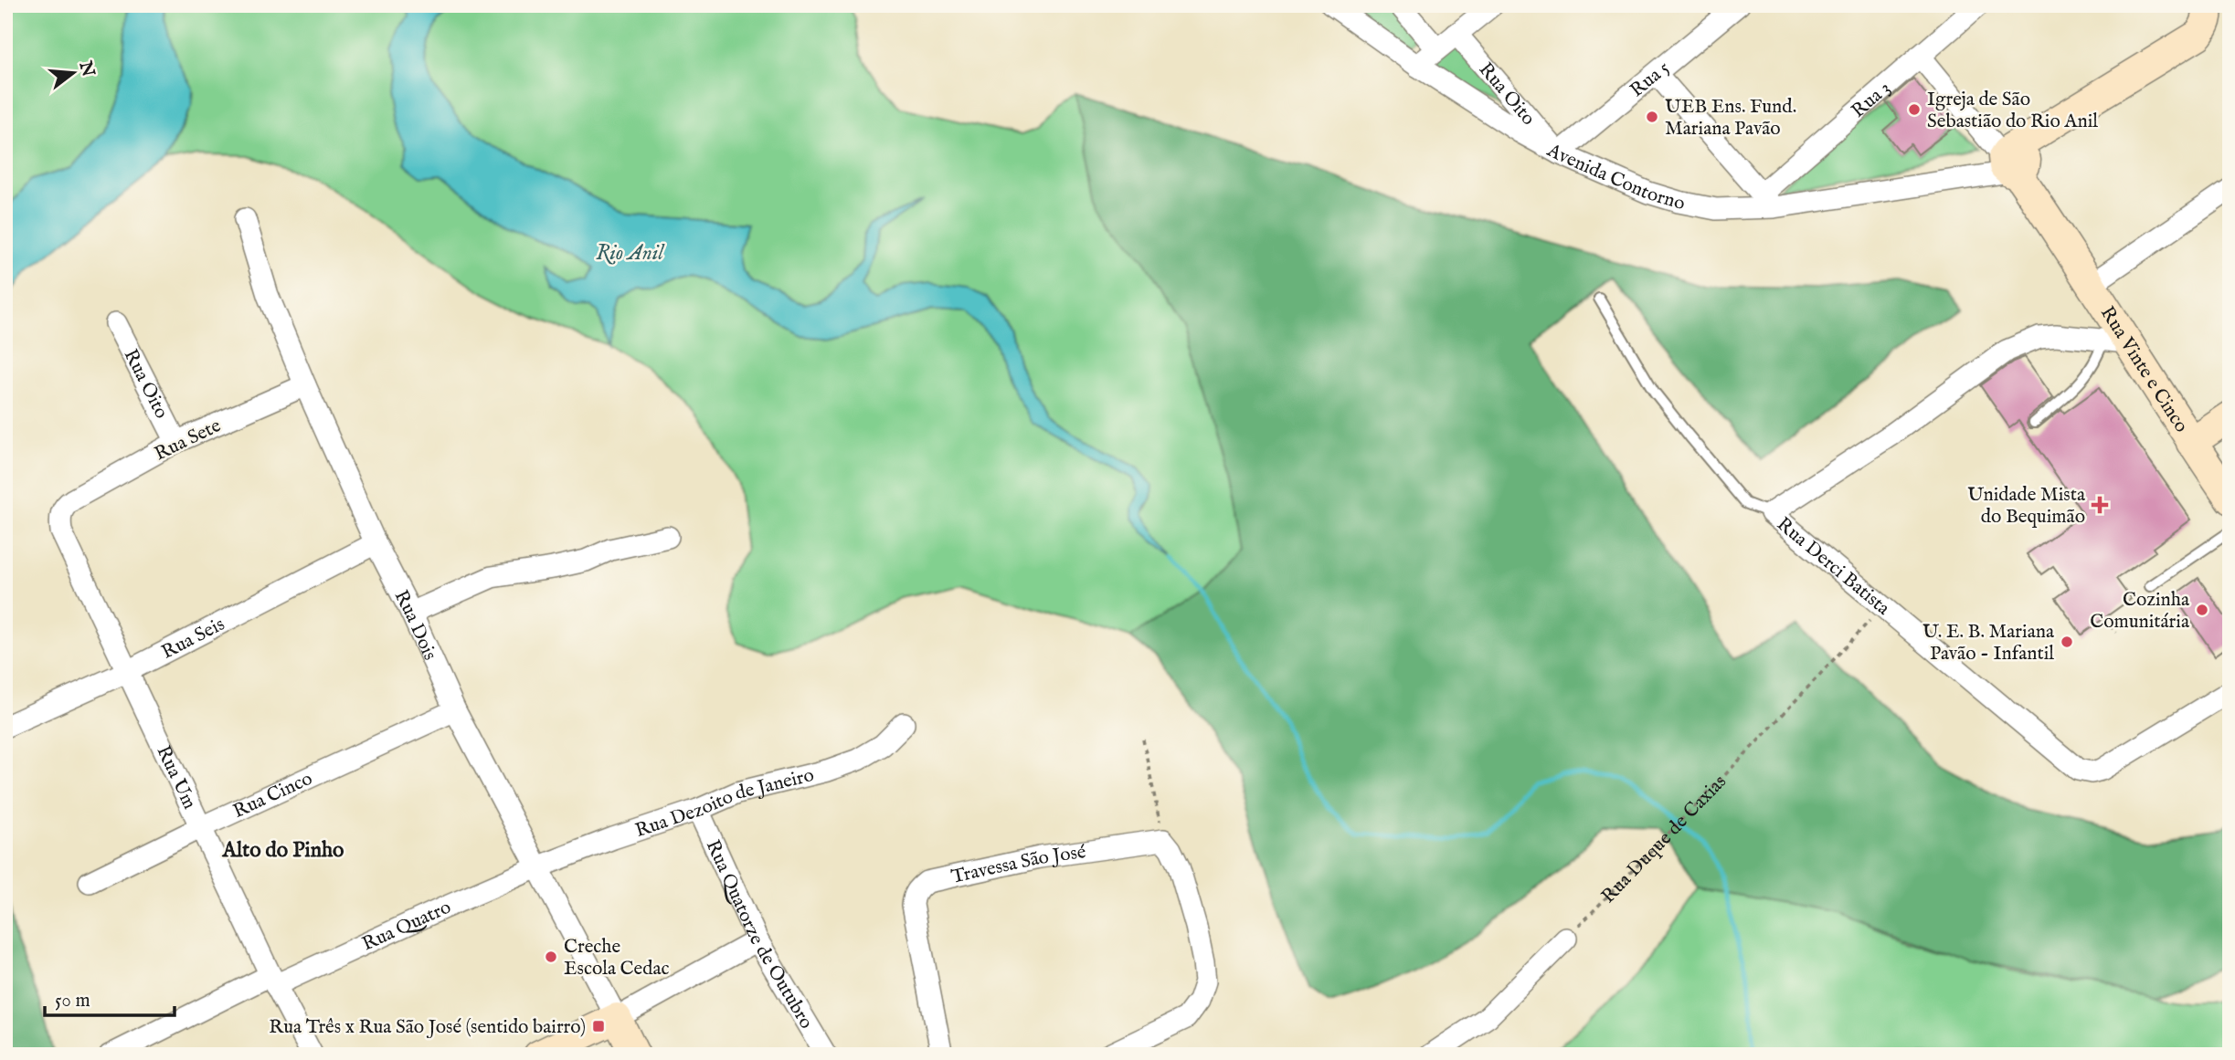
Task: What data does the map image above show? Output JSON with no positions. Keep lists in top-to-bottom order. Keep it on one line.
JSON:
{"streets":{"street":["Rua 5","Rua Oito","Rua 3","Avenida Contorno","Rua Vinte e Cinco","Rua Sete","Rua Derci Batista","Rua Dois","Rua Seis","Rua Um","Rua Cinco","Rua Dezoito de Janeiro","Travessa São José","Rua Quatro","Rua Quatorze de Outubro"],"path":["Rua Duque de Caxias"]},"crossings":[["Rua 5","Rua Oito"],["Rua 5","Avenida Contorno"],["Rua Oito","Avenida Contorno"],["Rua Oito","Rua Sete"],["Rua 3","Avenida Contorno"],["Avenida Contorno","Rua Vinte e Cinco"],["Rua Vinte e Cinco","Rua Derci Batista"],["Rua Sete","Rua Dois"],["Rua Sete","Rua Um"],["Rua Derci Batista","Rua Duque de Caxias"],["Rua Dois","Rua Seis"],["Rua Dois","Rua Cinco"],["Rua Dois","Rua Dezoito de Janeiro"],["Rua Dois","Rua Quatro"],["Rua Seis","Rua Um"],["Rua Um","Rua Cinco"],["Rua Um","Rua Quatro"],["Rua Dezoito de Janeiro","Rua Quatro"],["Rua Dezoito de Janeiro","Rua Quatorze de Outubro"]],"districts":["Alto do Pinho"],"water":["Rio Anil"],"places":{"other":["Igreja de São Sebastião do Rio Anil","UEB Ens. Fund. Mariana Pavão","Cozinha Comunitária","U. E. B. Mariana Pavão - Infantil","Creche Escola Cedac"],"health":["Unidade Mista do Bequimão"],"transit":["Rua Três x Rua São José (sentido bairro)"]},"scale_bar":"50 m","north":"right"}
